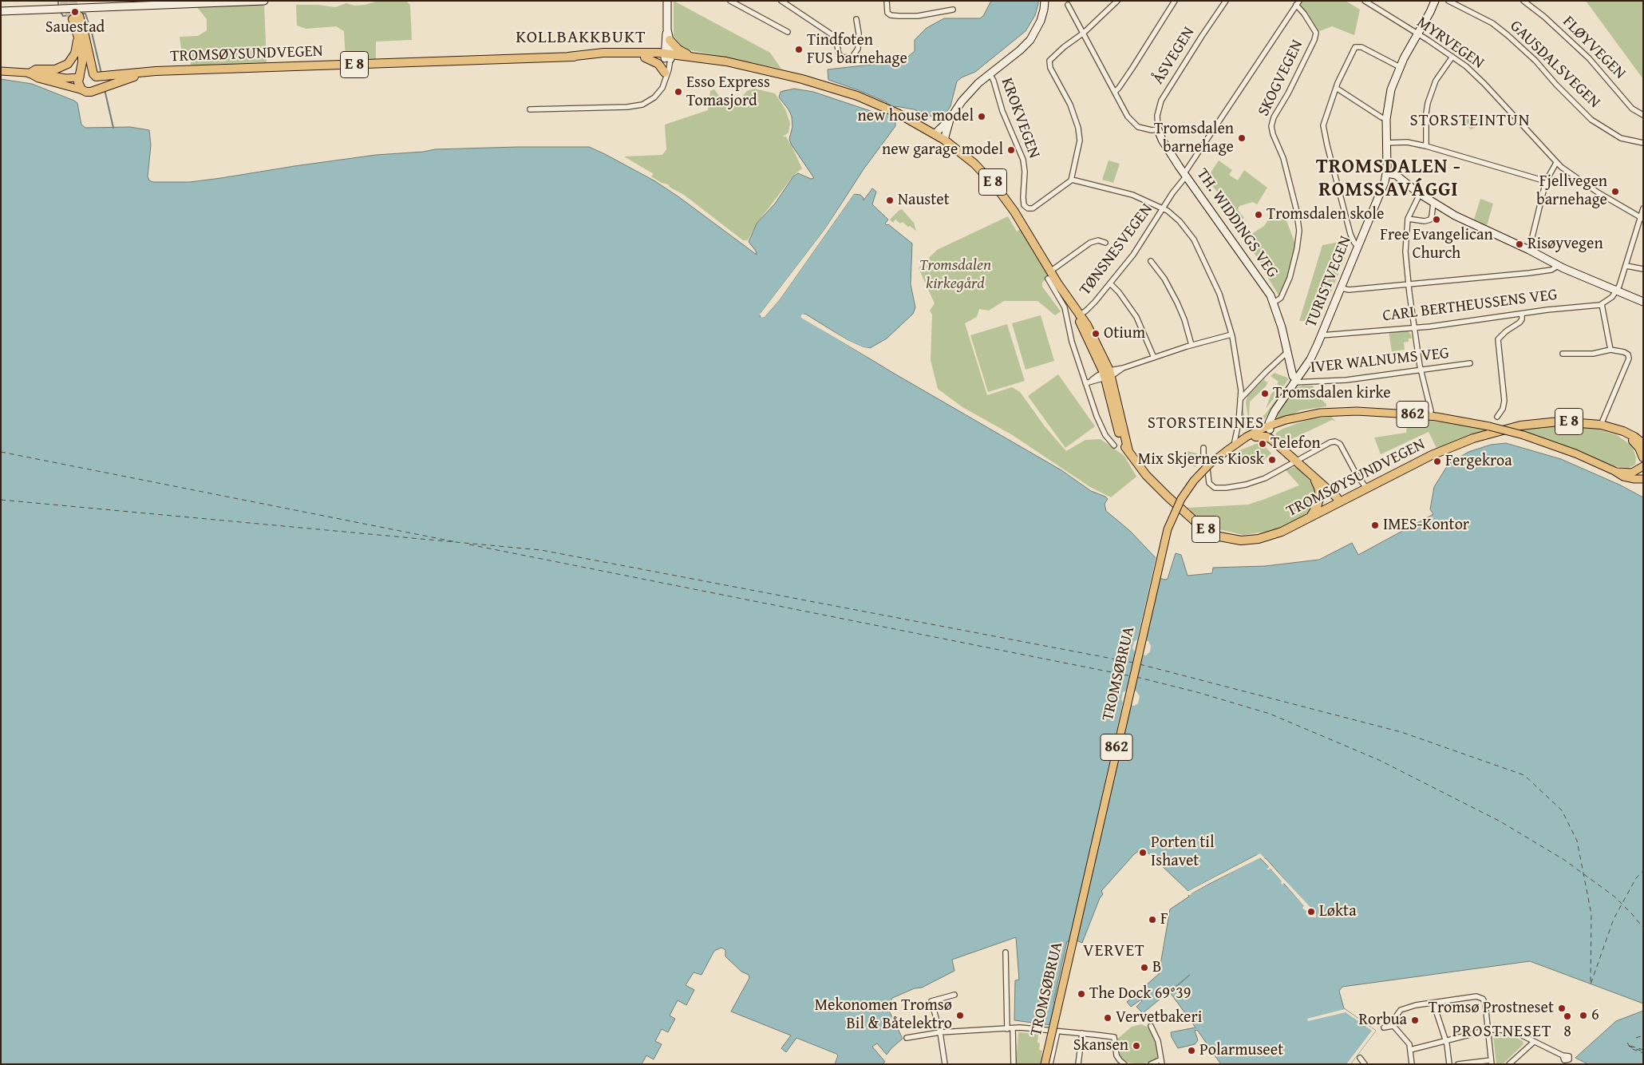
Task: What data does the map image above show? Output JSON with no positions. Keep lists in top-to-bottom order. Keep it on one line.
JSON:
{"streets":{"highway":["TROMSØYSUNDVEGEN","E 8"],"main road":["862","TROMSØBRUA"],"street":["MYRVEGEN","FLØYVEGEN","ÅSVEGEN","GAUSDALSVEGEN","SKOGVEGEN","KROKVEGEN","TH. WIDDINGS VEG","TØNSNESVEGEN","TURISTVEGEN","CARL BERTHEUSSENS VEG","IVER WALNUMS VEG"]},"crossings":[["MYRVEGEN","TURISTVEGEN"],["TROMSØYSUNDVEGEN","E 8"],["TROMSØYSUNDVEGEN","TØNSNESVEGEN"],["ÅSVEGEN","TH. WIDDINGS VEG"],["SKOGVEGEN","TH. WIDDINGS VEG"],["SKOGVEGEN","TØNSNESVEGEN"],["TH. WIDDINGS VEG","TØNSNESVEGEN"],["TH. WIDDINGS VEG","TURISTVEGEN"],["TH. WIDDINGS VEG","IVER WALNUMS VEG"],["TURISTVEGEN","CARL BERTHEUSSENS VEG"],["TURISTVEGEN","IVER WALNUMS VEG"],["TURISTVEGEN","862"],["862","TROMSØBRUA"]],"districts":["KOLLBAKKBUKT","STORSTEINTUN","TROMSDALEN - ROMSSAVÁGGI","STORSTEINNES","VERVET","PROSTNESET"],"parks":["Tromsdalen kirkegård"],"places":["Sauestad","Tindfoten FUS barnehage","Esso Express Tomasjord","new house model","Tromsdalen barnehage","new garage model","Fjellvegen barnehage","Naustet","Tromsdalen skole","Free Evangelican Church","Risøyvegen","Otium","Tromsdalen kirke","Telefon","Mix Skjernes Kiosk","Fergekroa","IMES-Kontor","Porten til Ishavet","Løkta","F","B","The Dock 69°39","Tromsø Prostneset","Mekonomen Tromsø Bil & Båtelektro","6","8","Vervetbakeri","Rorbua","Skansen","Polarmuseet"]}
